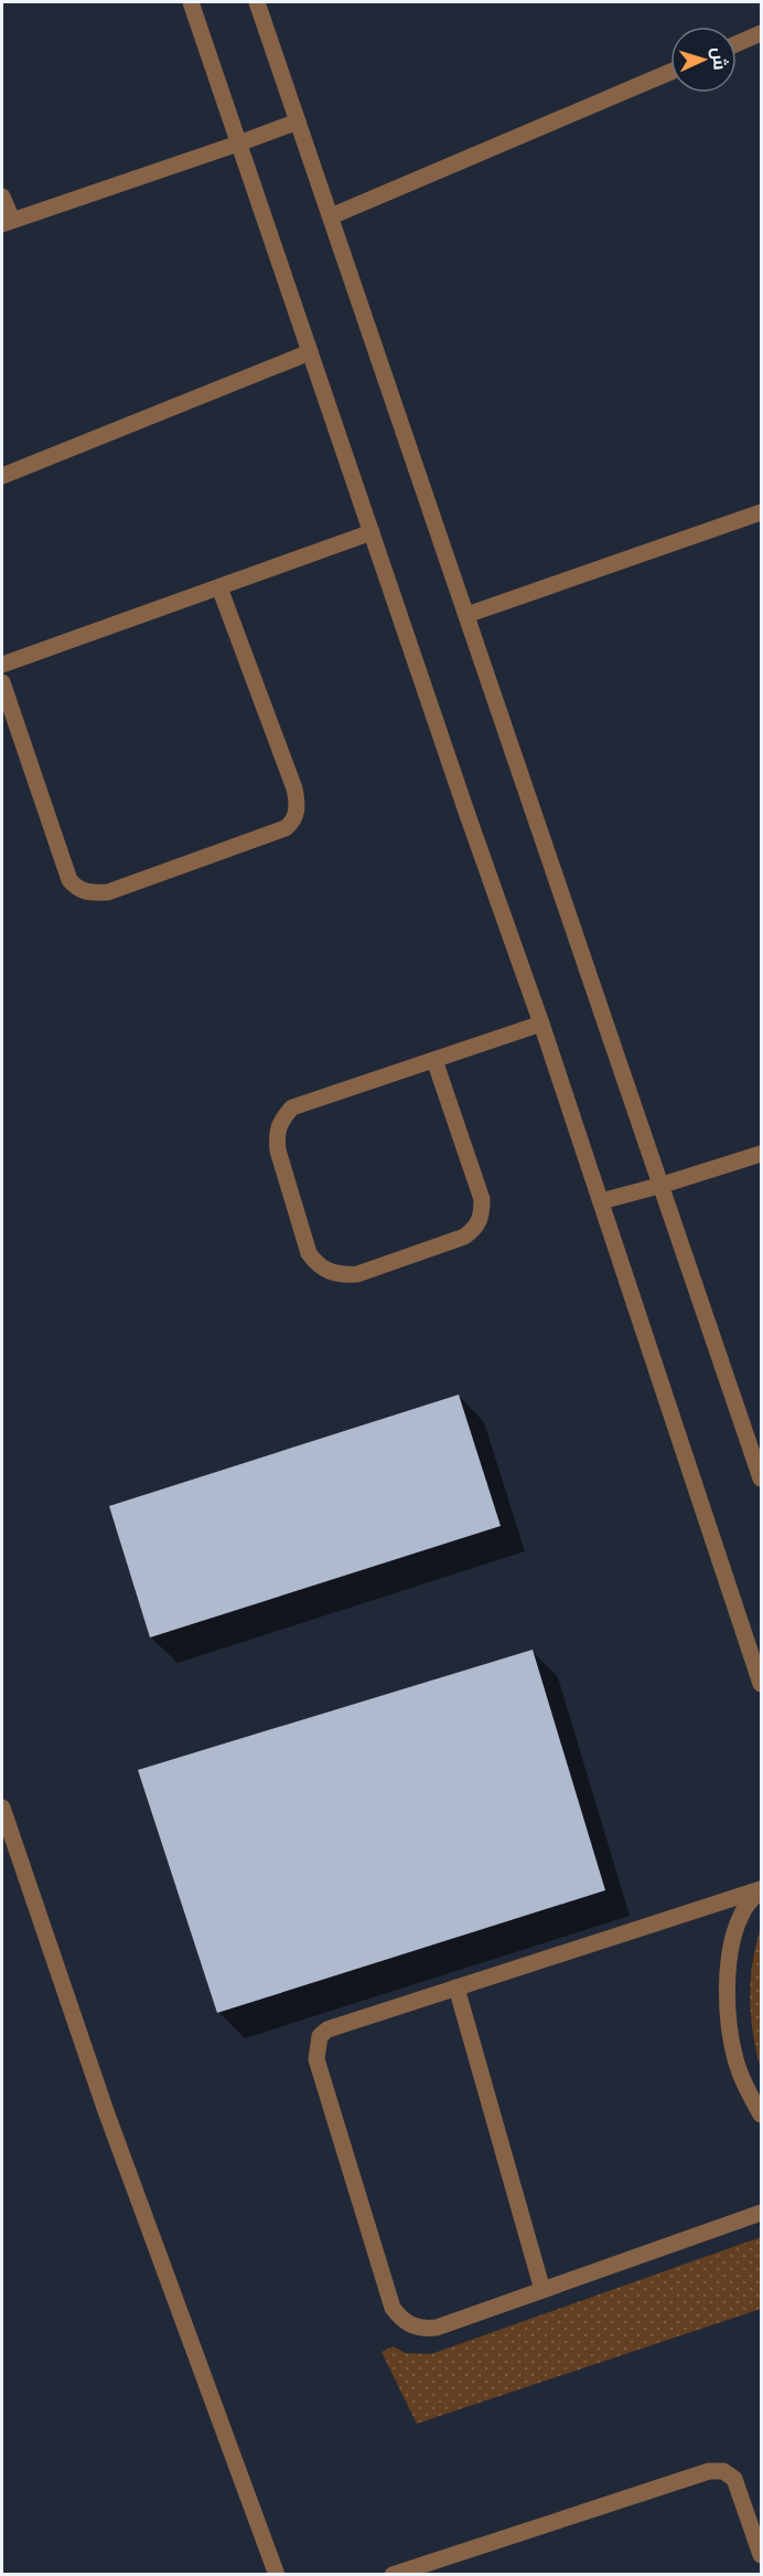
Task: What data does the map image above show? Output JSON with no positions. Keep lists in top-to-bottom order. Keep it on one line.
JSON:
{"north":"right"}
